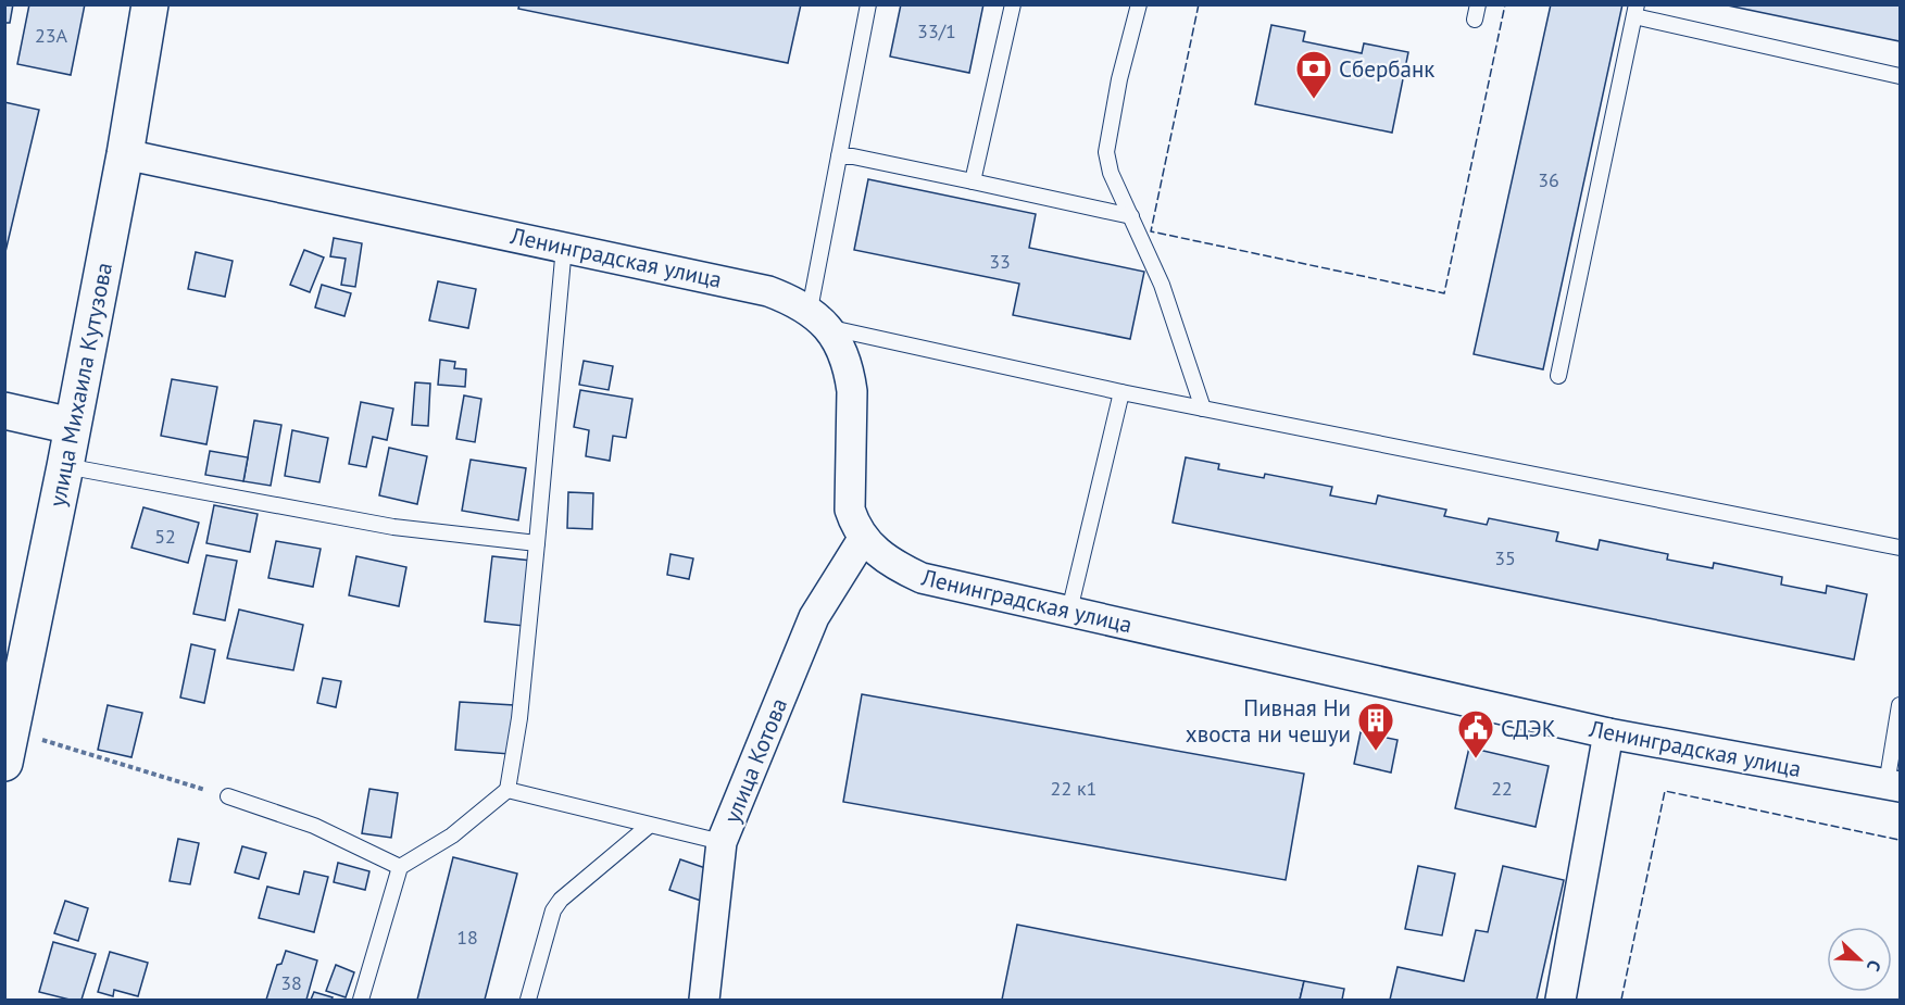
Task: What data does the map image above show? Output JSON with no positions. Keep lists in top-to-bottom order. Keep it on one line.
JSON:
{"streets":{"street":["Ленинградская улица","улица Михаила Кутузова","улица Котова"]},"crossings":[["Ленинградская улица","улица Михаила Кутузова"],["Ленинградская улица","улица Котова"]],"places":{"bank":["Сбербанк"],"building":["Пивная Ни хвоста ни чешуи"],"public building":["СДЭК"]},"house_numbers":["33/1","23А","36","33","52","35","22 к1","22","18","38"],"north":"bottom right"}
